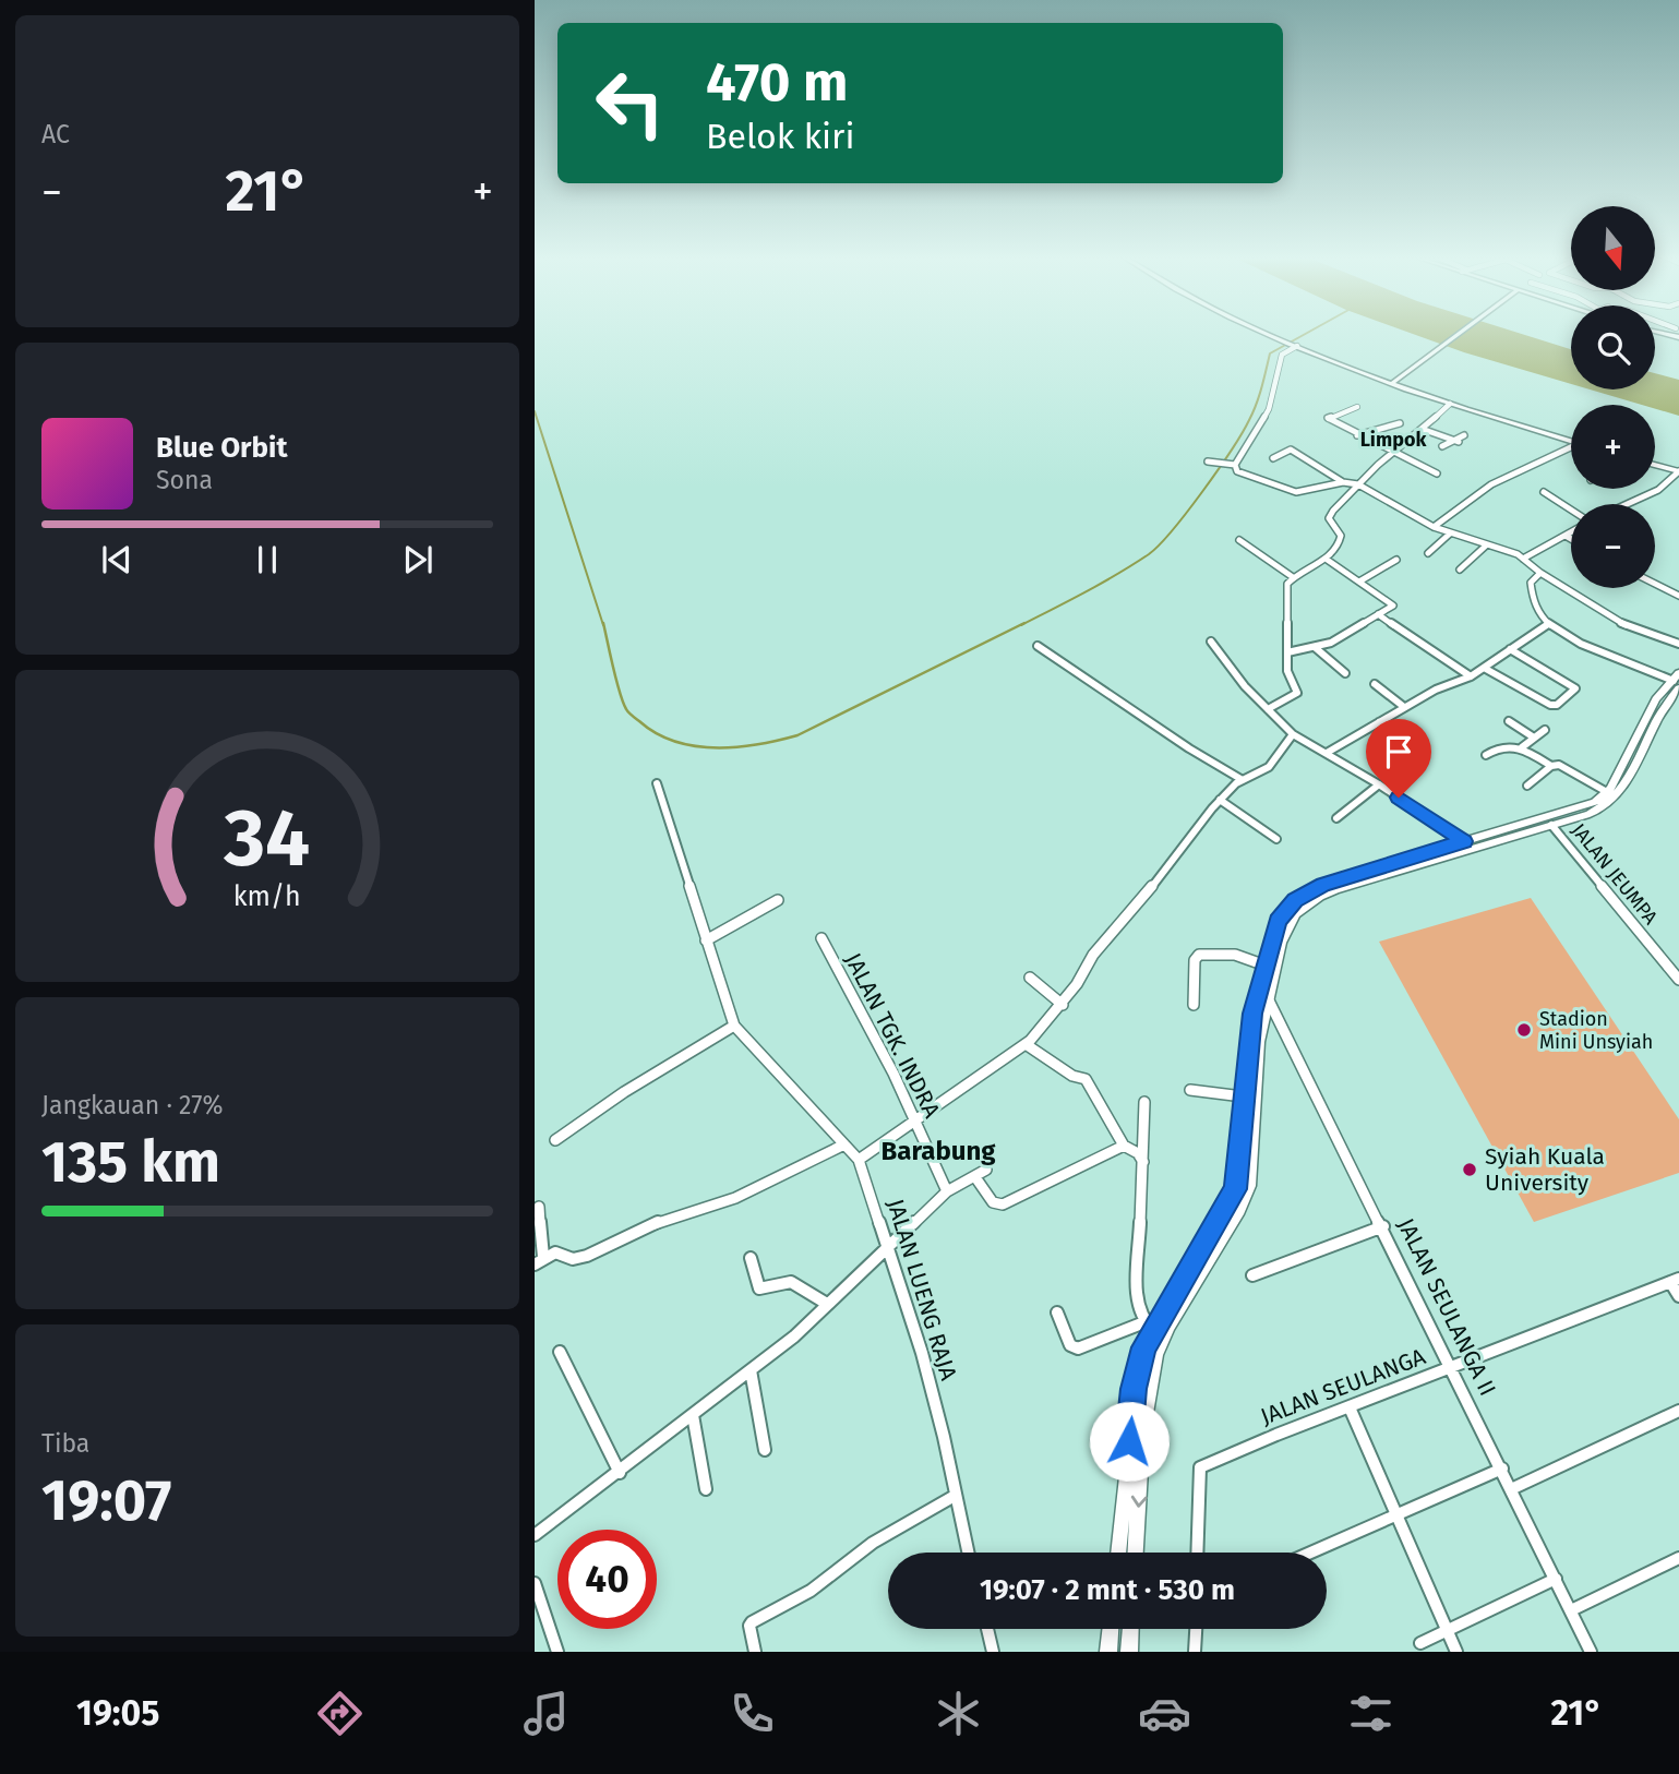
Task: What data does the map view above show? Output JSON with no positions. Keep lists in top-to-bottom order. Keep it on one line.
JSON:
{"streets":{"street":["JALAN JEUMPA","JALAN TGK. INDRA","JALAN LUENG RAJA","JALAN SEULANGA II","JALAN SEULANGA"]},"crossings":[["JALAN SEULANGA II","JALAN SEULANGA"]],"districts":["Limpok","Barabung"],"places":["Stadion Mini Unsyiah","Syiah Kuala University"],"north":"bottom","page":{"tile":["AC",["Jangkauan · 27%","135 km"],["Tiba","19:07"]],"turn":["470 m","Belok kiri"],"heat":["−","21°","+"],"map_buttons":["+","−"],"song":["Blue Orbit","Sona"],"limit":"40","trip":"19:07 · 2 mnt · 530 m","tabs":["19:05","21°"],"gauge":["34","km/h"]}}
